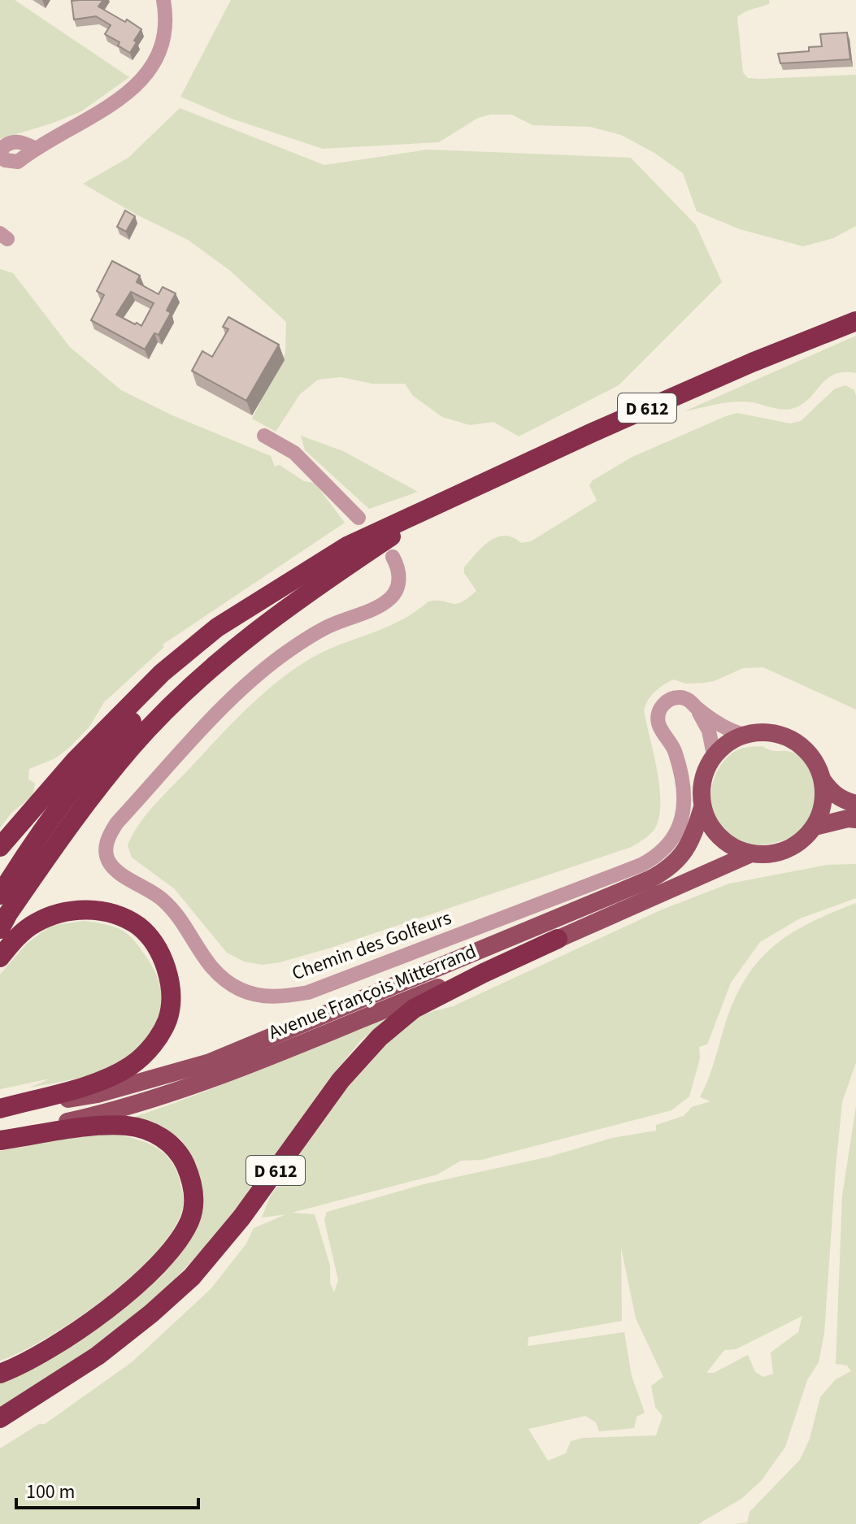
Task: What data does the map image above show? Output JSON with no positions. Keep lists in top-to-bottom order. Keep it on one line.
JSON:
{"streets":{"highway":["D 612"],"main road":["Avenue François Mitterrand"],"street":["Chemin des Golfeurs"]},"crossings":[["D 612","Avenue François Mitterrand"],["Chemin des Golfeurs","Avenue François Mitterrand"]],"scale_bar":"100 m"}
